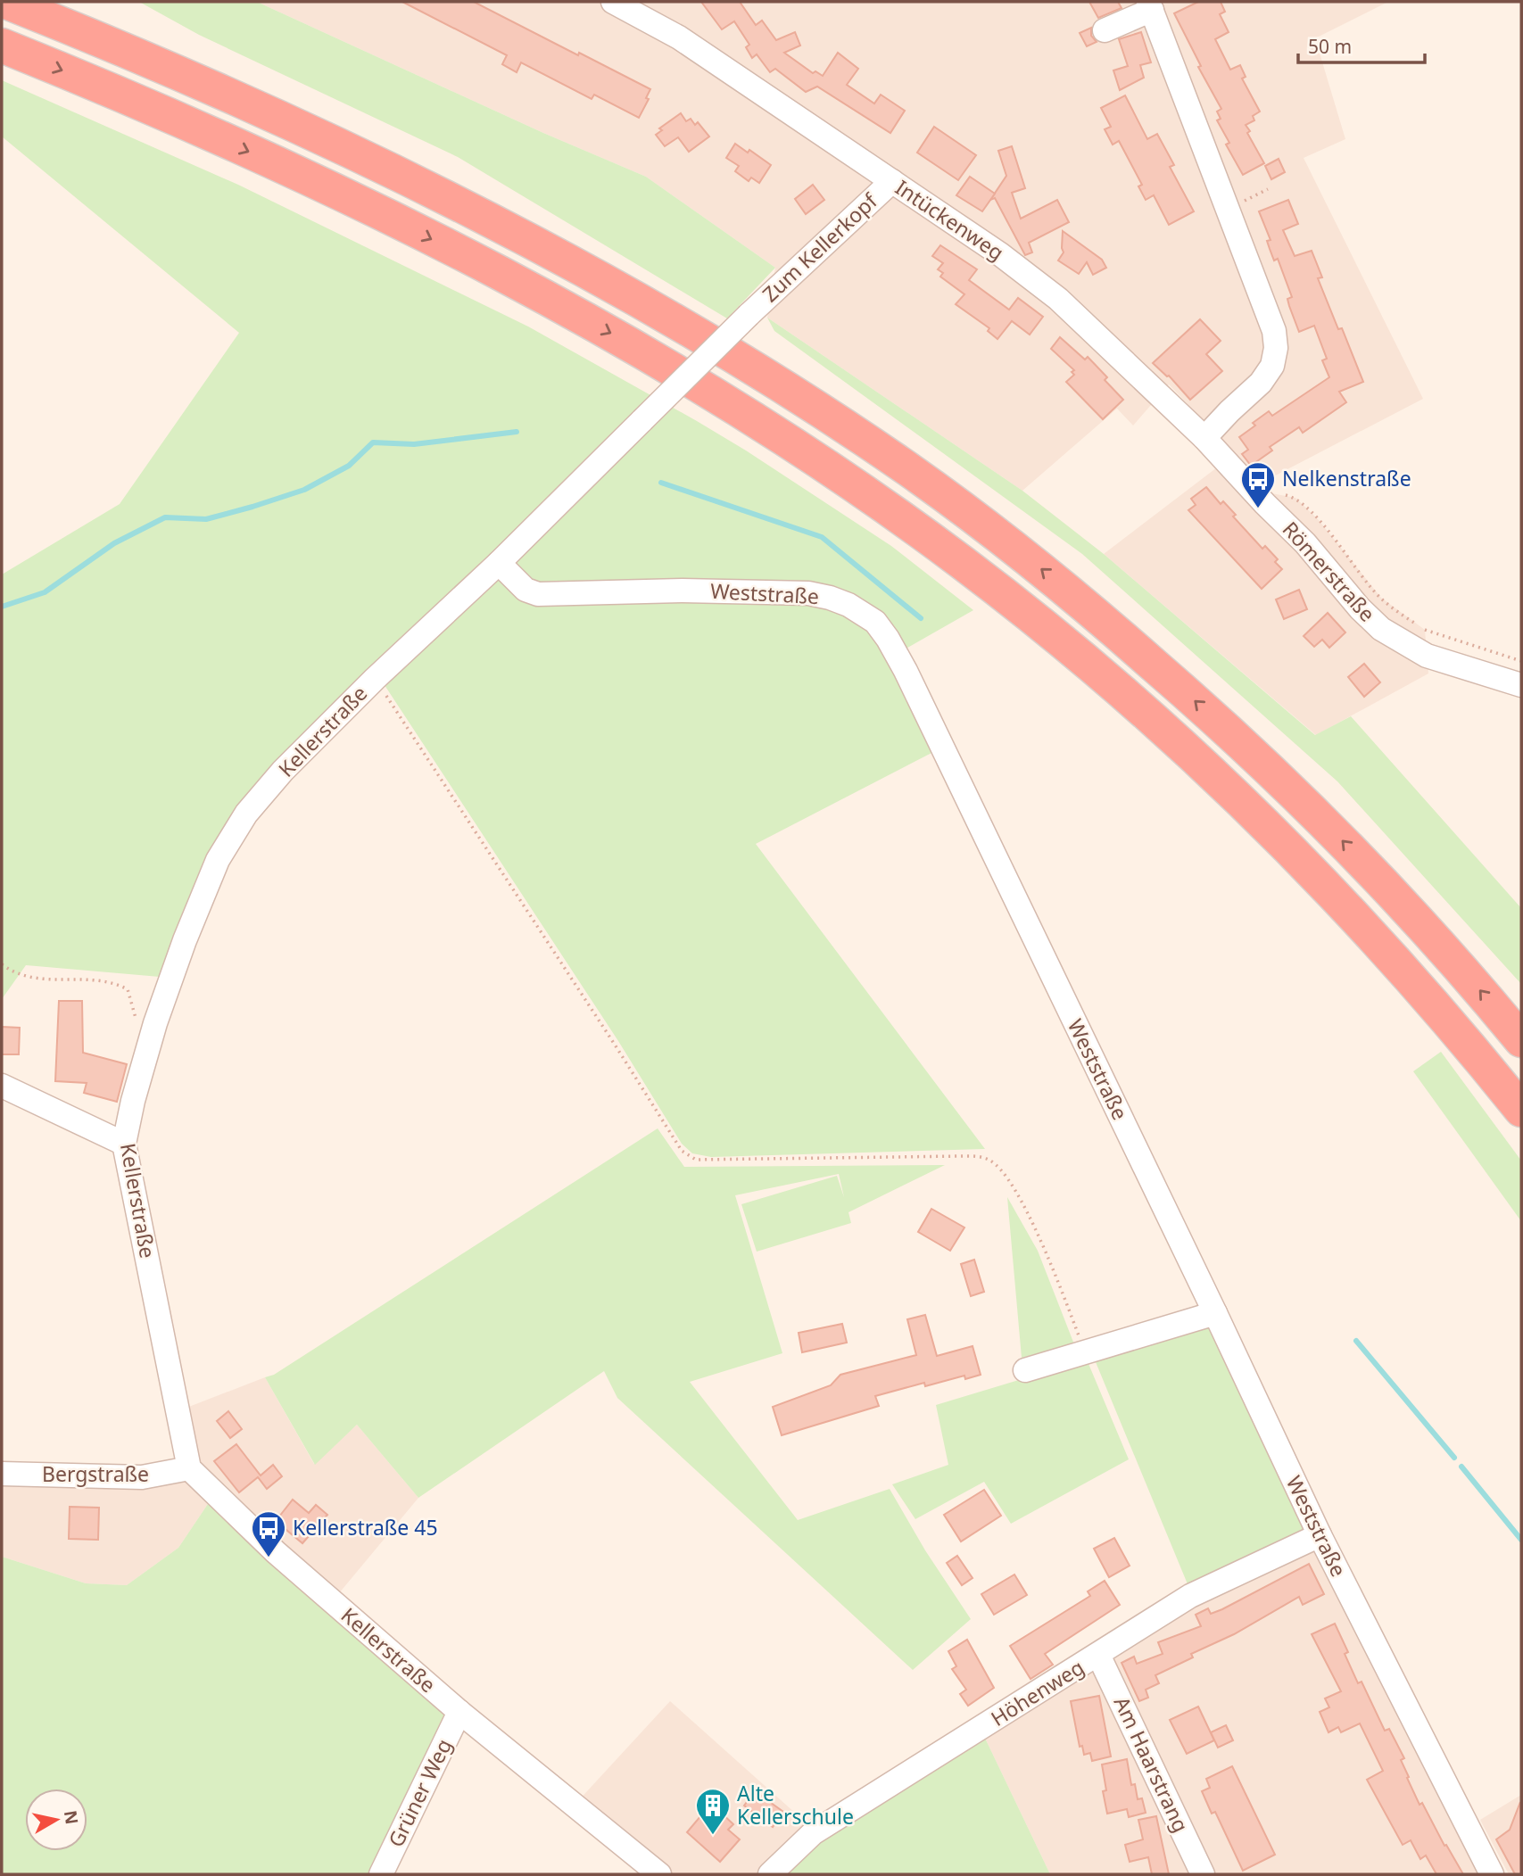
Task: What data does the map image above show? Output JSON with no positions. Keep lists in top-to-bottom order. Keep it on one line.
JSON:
{"streets":{"street":["Intückenweg","Zum Kellerkopf","Römerstraße","Weststraße","Kellerstraße","Bergstraße","Höhenweg","Am Haarstrang","Grüner Weg"]},"crossings":[["Intückenweg","Zum Kellerkopf"],["Intückenweg","Römerstraße"],["Zum Kellerkopf","Kellerstraße"],["Weststraße","Kellerstraße"],["Weststraße","Höhenweg"],["Kellerstraße","Bergstraße"],["Kellerstraße","Grüner Weg"],["Höhenweg","Am Haarstrang"]],"places":{"bus stop":["Nelkenstraße","Kellerstraße 45"],"building":["Alte Kellerschule"]},"scale_bar":"50 m","north":"right"}
